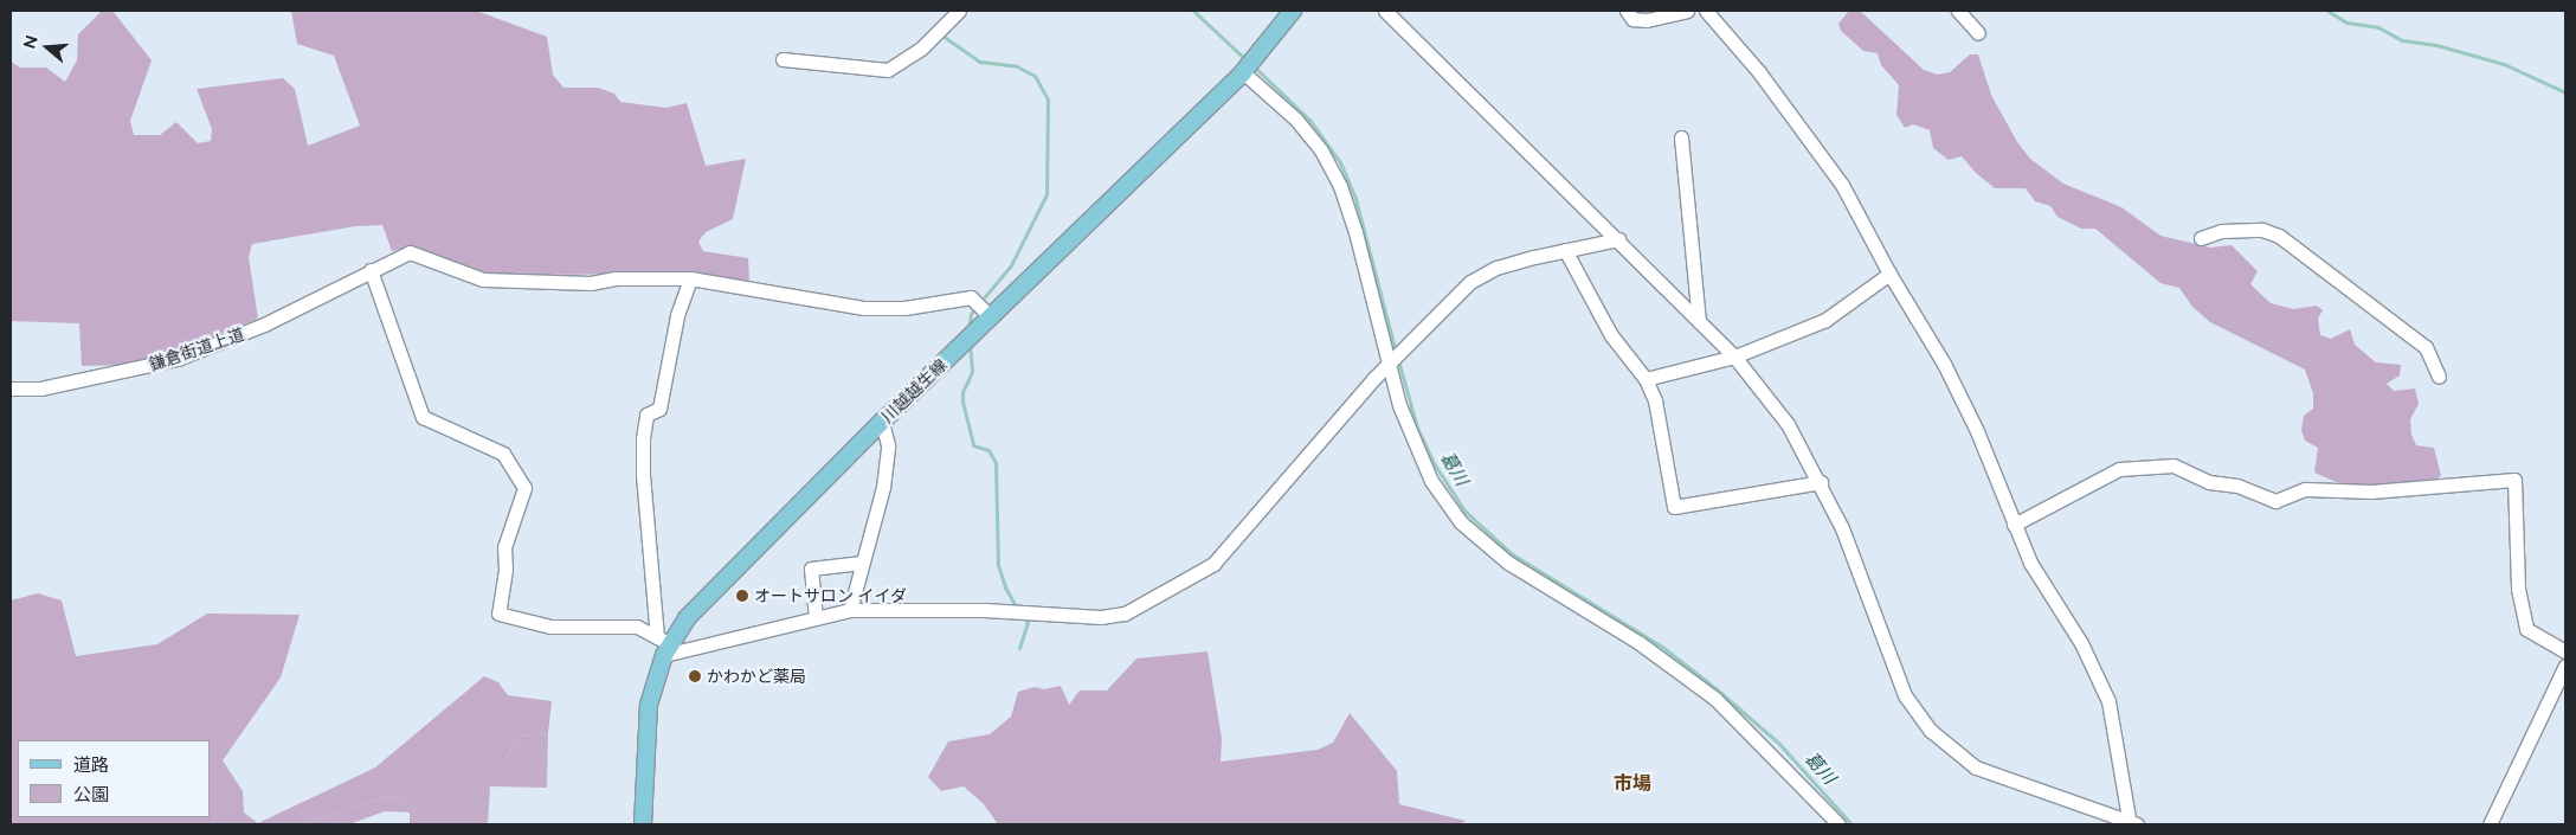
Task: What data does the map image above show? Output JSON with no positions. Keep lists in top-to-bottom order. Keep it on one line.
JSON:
{"streets":{"main road":["川越越生線"],"street":["鎌倉街道上道"]},"crossings":[["鎌倉街道上道","川越越生線"]],"districts":["市場"],"water":["葛川"],"places":["オートサロン イイダ","かわかど薬局"],"legend":["道路","公園"],"north":"left"}
